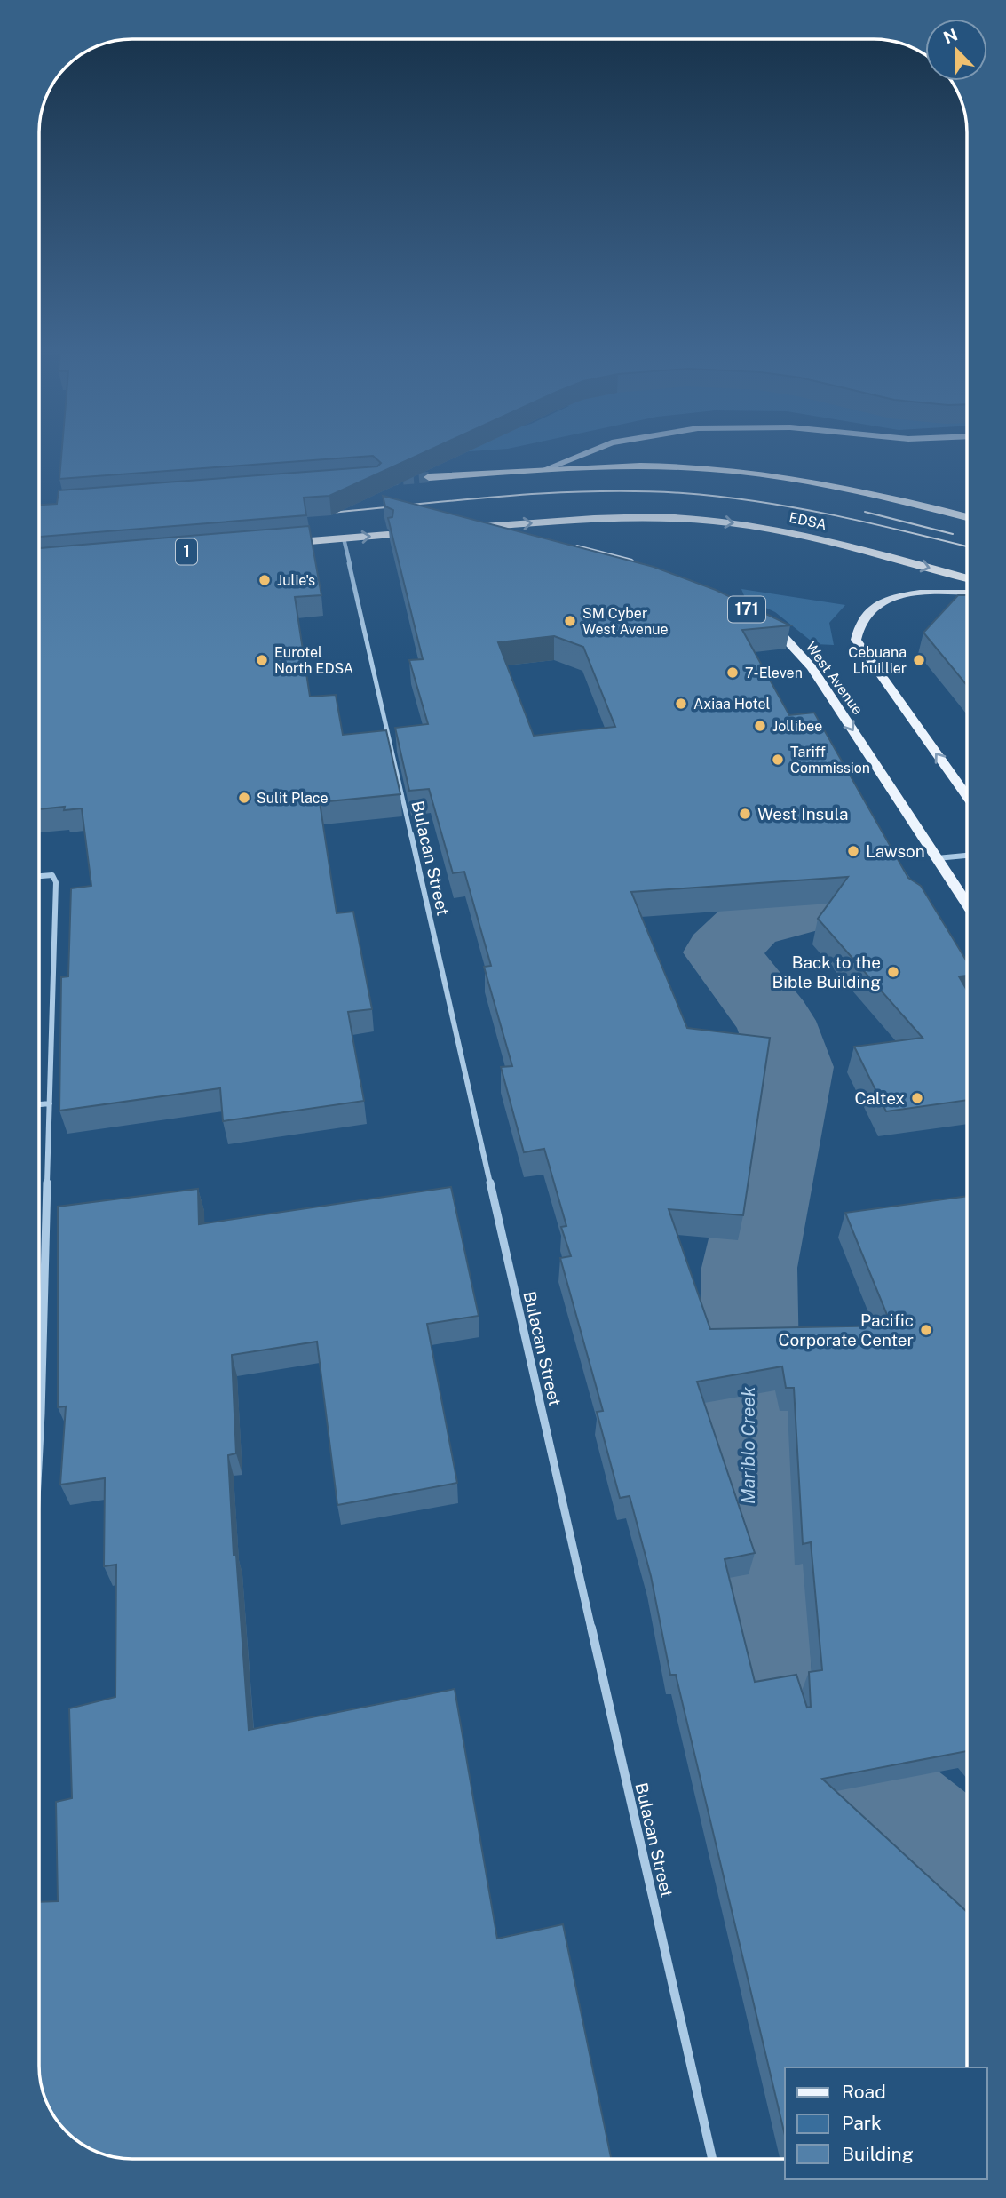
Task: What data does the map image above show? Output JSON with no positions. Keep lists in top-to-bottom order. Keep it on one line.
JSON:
{"streets":{"highway":["EDSA"],"main road":["171","West Avenue"],"street":["Bulacan Street"]},"one_way":["West Avenue"],"water":["Mariblo Creek"],"places":["Julie's","SM Cyber West Avenue","Eurotel North EDSA","Cebuana Lhuillier","7-Eleven","Axiaa Hotel","Jollibee","Tariff Commission","Sulit Place","West Insula","Lawson","Back to the Bible Building","Caltex","Pacific Corporate Center"],"legend":["Road","Park","Building"],"north":"top left"}
